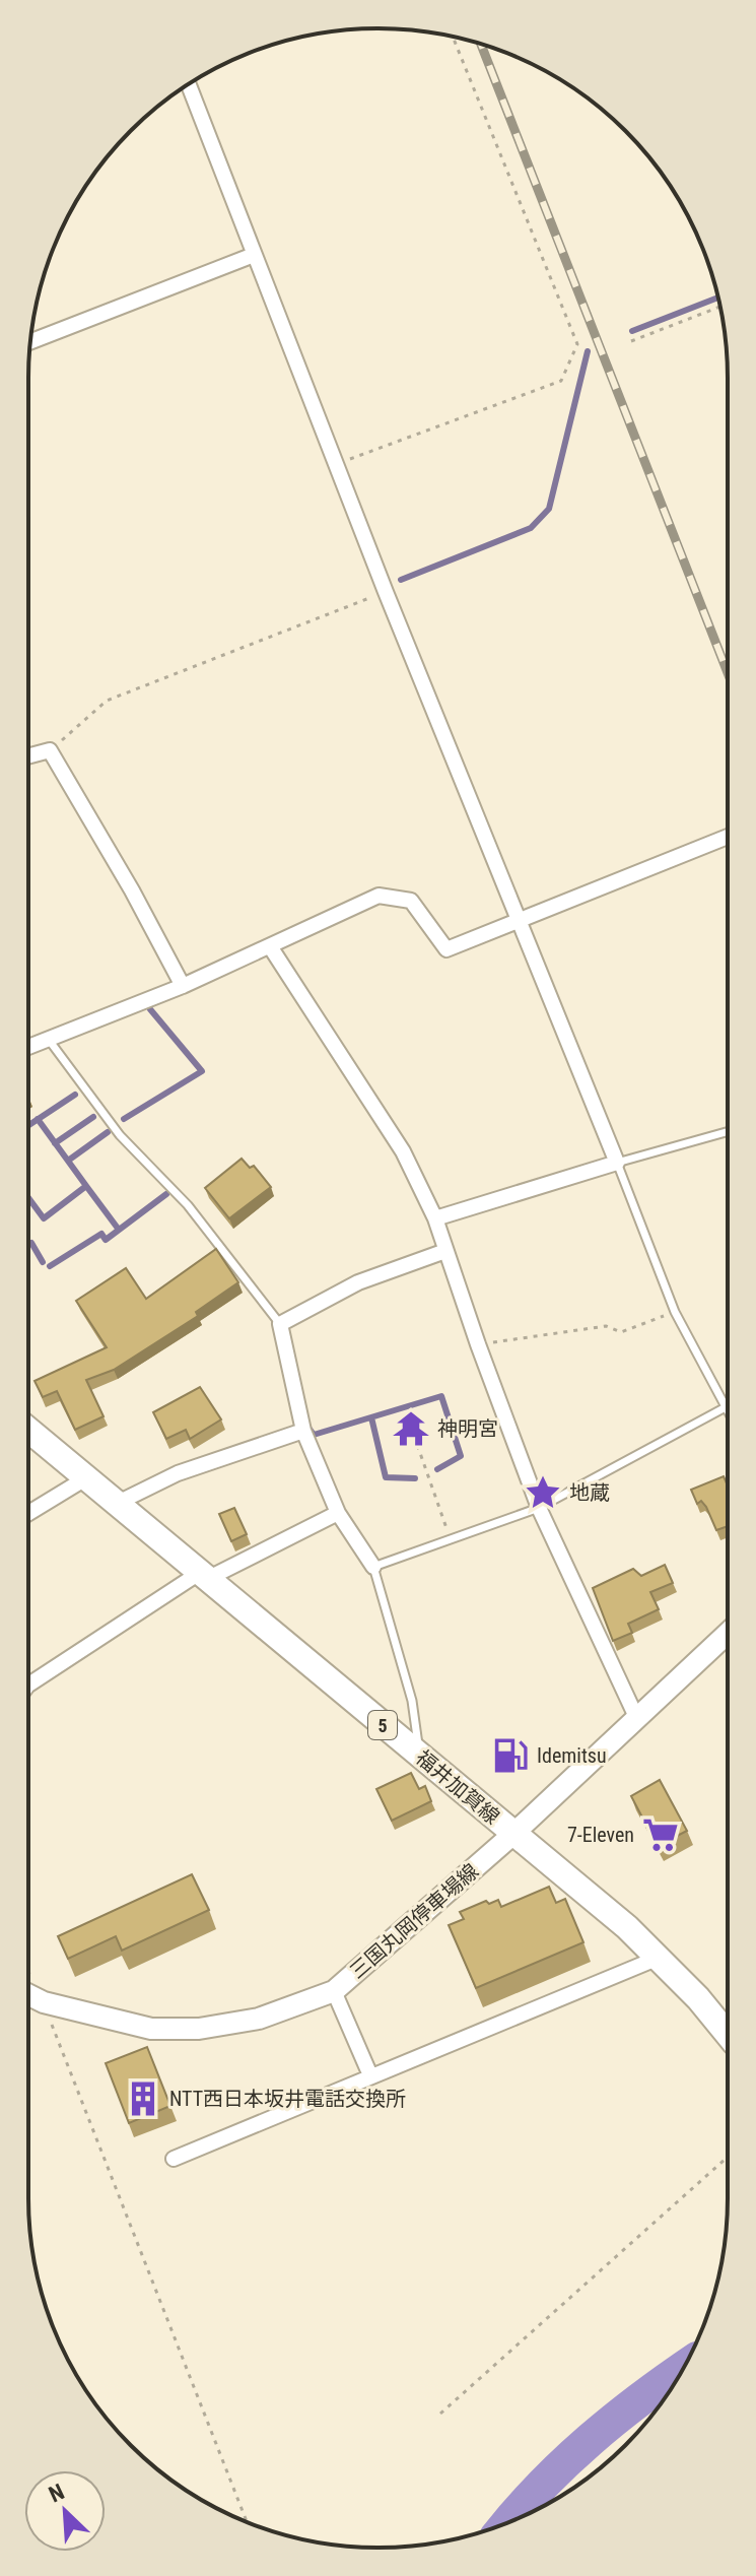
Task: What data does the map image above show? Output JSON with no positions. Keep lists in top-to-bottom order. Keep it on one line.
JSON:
{"streets":{"main road":["5","福井加賀線","三国丸岡停車場線"]},"crossings":[["福井加賀線","三国丸岡停車場線"]],"places":{"temple":["神明宮"],"place":["地蔵"],"fuel station":["Idemitsu"],"supermarket":["7-Eleven"],"building":["NTT西日本坂井電話交換所"]},"north":"top left"}
